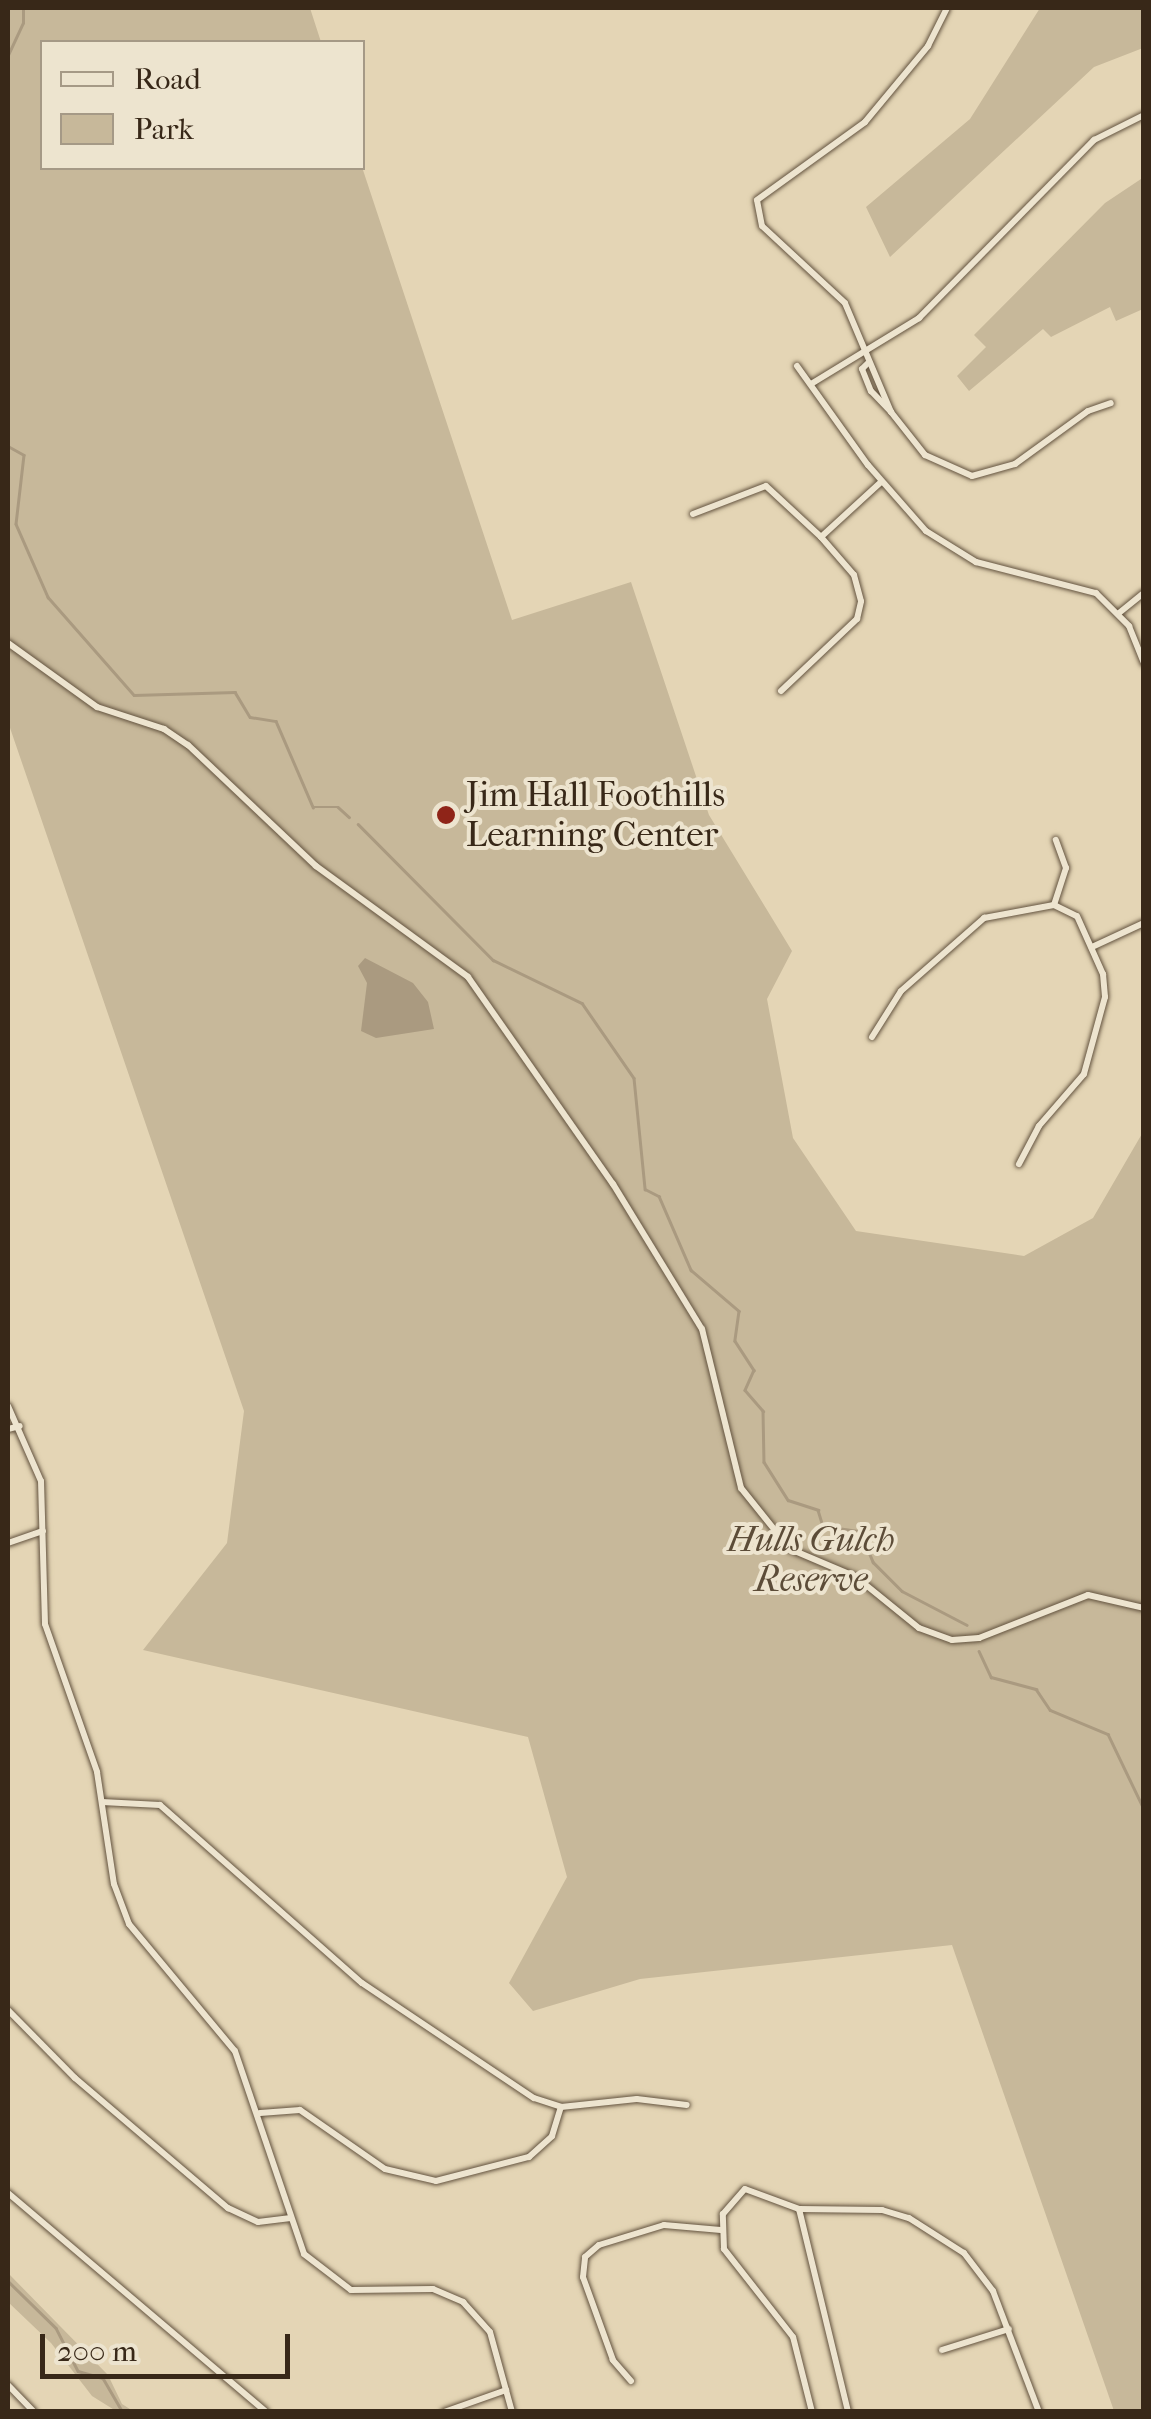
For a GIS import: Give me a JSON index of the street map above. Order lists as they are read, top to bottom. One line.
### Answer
{"parks":["Hulls Gulch Reserve"],"places":["Jim Hall Foothills Learning Center"],"legend":["Road","Park"],"scale_bar":"200 m"}
